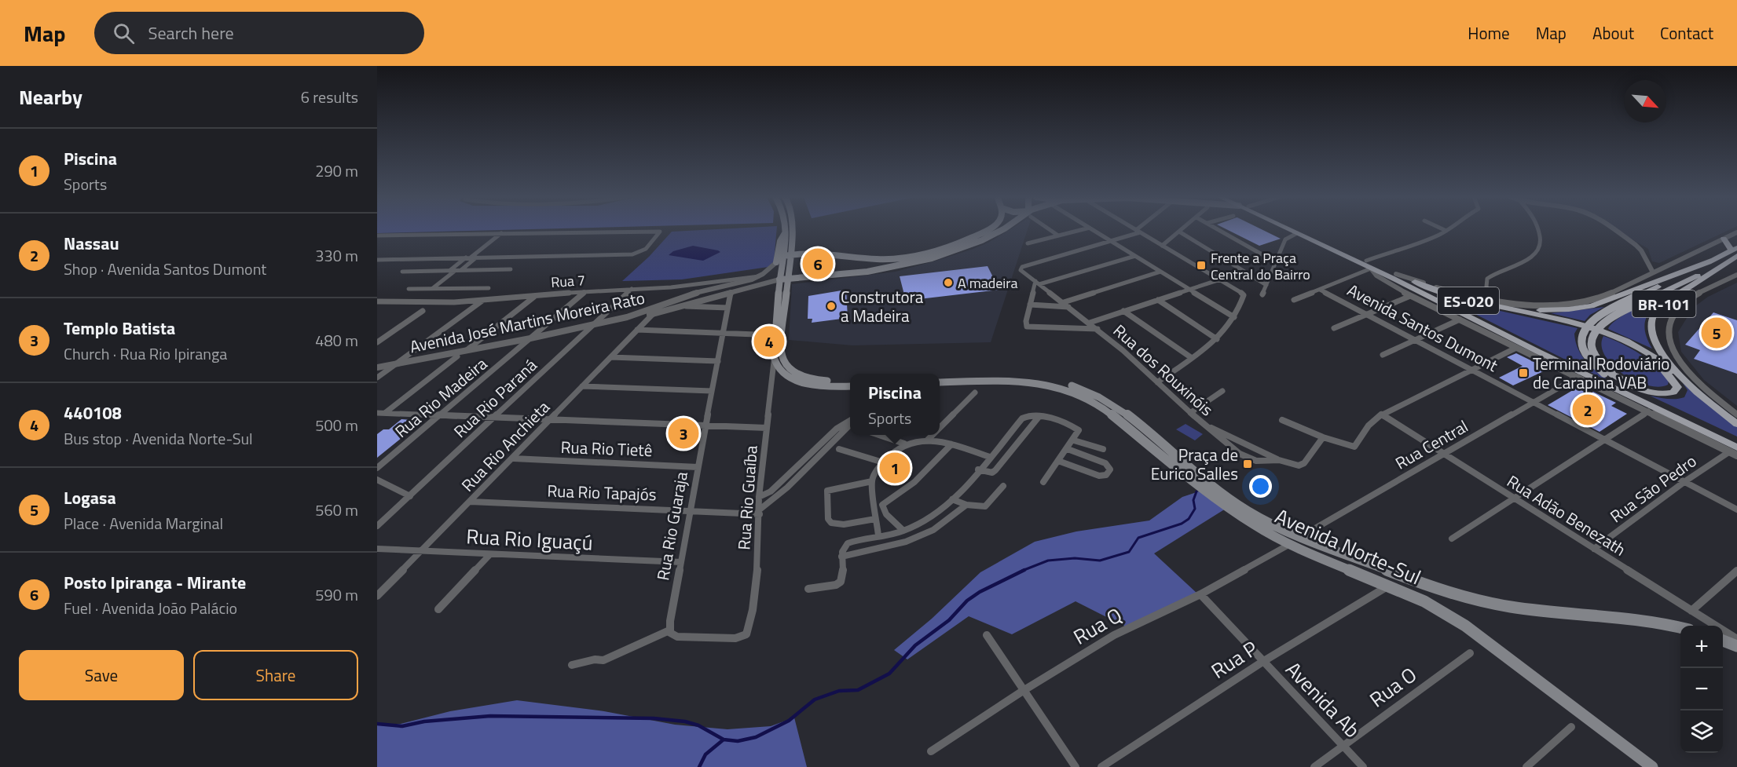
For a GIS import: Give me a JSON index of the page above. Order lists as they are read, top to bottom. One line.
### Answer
{"streets":{"main road":["ES-020","BR-101","Avenida Norte-Sul"],"street":["Rua 7","Avenida José Martins Moreira Rato","Avenida Santos Dumont","Rua dos Rouxinóis","Rua Rio Madeira","Rua Rio Paraná","Rua Central","Rua Rio Anchieta","Rua Rio Tietê","Rua São Pedro","Rua Rio Tapajós","Rua Rio Guaíba","Rua Adão Benezath","Rua Rio Guaraja","Rua Rio Iguaçú","Rua Q","Rua P","Rua O","Avenida Ab"]},"crossings":[["Rua 7","Avenida José Martins Moreira Rato"],["Rua 7","Rua Rio Madeira"],["Rua 7","Rua Rio Paraná"],["Avenida José Martins Moreira Rato","Rua Rio Madeira"],["Avenida José Martins Moreira Rato","Rua Rio Paraná"],["Avenida José Martins Moreira Rato","Rua Rio Anchieta"],["Avenida José Martins Moreira Rato","Rua Rio Guaraja"],["Avenida Santos Dumont","Rua Central"],["Avenida Santos Dumont","Rua São Pedro"],["Rua Central","Rua Adão Benezath"],["Rua Central","Avenida Norte-Sul"],["Rua Rio Anchieta","Rua Rio Tietê"],["Rua Rio Anchieta","Rua Rio Tapajós"],["Rua Rio Anchieta","Rua Rio Iguaçú"],["Rua Rio Tietê","Rua Rio Guaraja"],["Rua São Pedro","Rua Adão Benezath"],["Rua Rio Tapajós","Rua Rio Guaíba"],["Rua Rio Tapajós","Rua Rio Guaraja"],["Rua Rio Guaíba","Rua Rio Guaraja"],["Rua Rio Guaraja","Rua Rio Iguaçú"],["Avenida Norte-Sul","Rua Q"],["Avenida Norte-Sul","Rua P"],["Rua Q","Avenida Ab"],["Rua P","Avenida Ab"],["Rua O","Avenida Ab"]],"places":{"transit":["Frente a Praça Central do Bairro","Terminal Rodoviário de Carapina VAB","Praça de Eurico Salles"],"other":["A madeira","Construtora a Madeira"]},"north":"bottom right","page":{"header":"Map","search":"Search here","nav":["Home","Map","About","Contact"],"heading":["Nearby","6 results"],"list":[{"mark":"1","name":"Piscina","note":"Sports","value":"290 m"},{"mark":"2","name":"Nassau","note":"Shop · Avenida Santos Dumont","value":"330 m"},{"mark":"3","name":"Templo Batista","note":"Church · Rua Rio Ipiranga","value":"480 m"},{"mark":"4","name":"440108","note":"Bus stop · Avenida Norte-Sul","value":"500 m"},{"mark":"5","name":"Logasa","note":"Place · Avenida Marginal","value":"560 m"},{"mark":"6","name":"Posto Ipiranga - Mirante","note":"Fuel · Avenida João Palácio","value":"590 m"}],"pins":["6","5","4","2","3","1"],"popup":["Piscina","Sports"],"map_buttons":["+","−"],"buttons":["Save","Share"]}}
